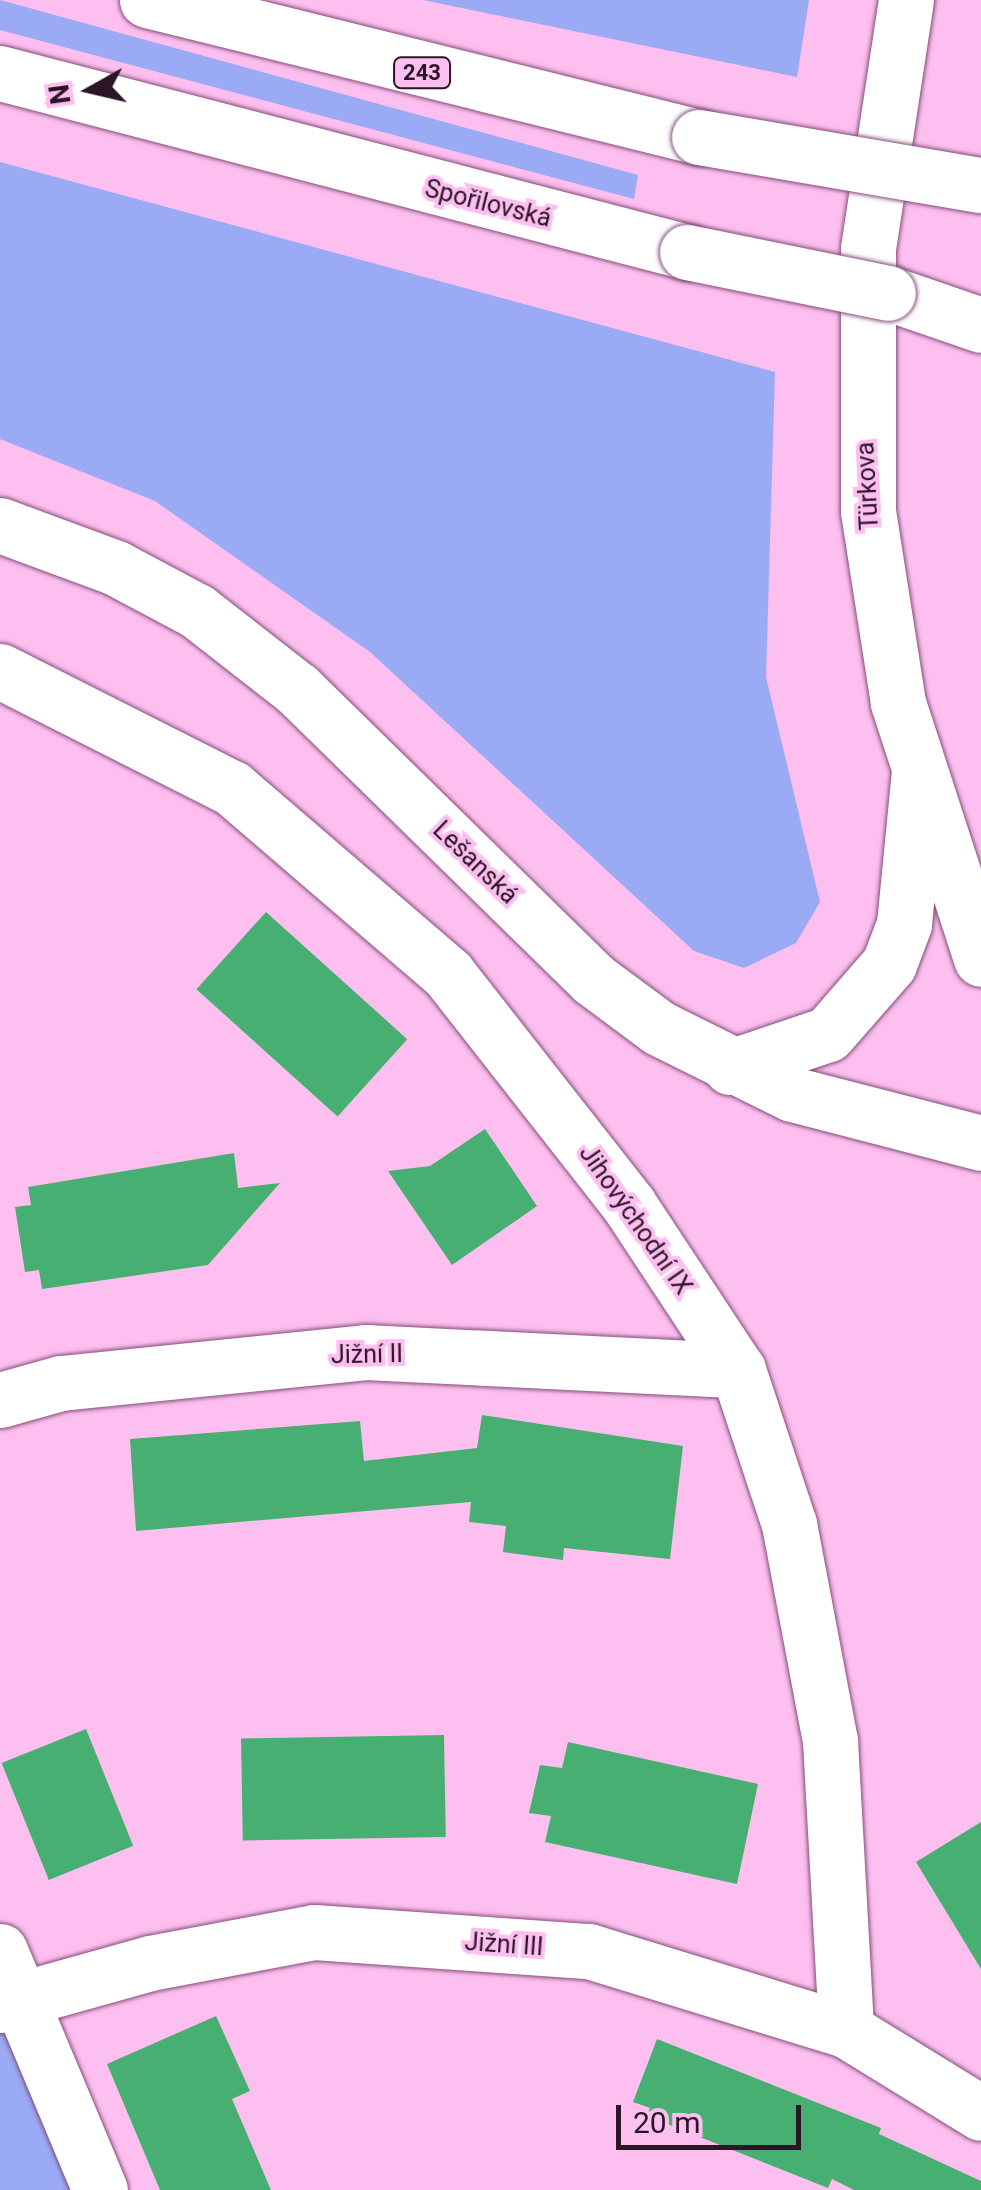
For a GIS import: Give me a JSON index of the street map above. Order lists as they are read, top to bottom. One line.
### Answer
{"streets":{"main road":["243","Spořilovská","Türkova","Lešanská","Jihovýchodní IX","Jižní II","Jižní III"]},"crossings":[["Jihovýchodní IX","Jižní II"],["Jihovýchodní IX","Jižní III"]],"scale_bar":"20 m","north":"left"}
